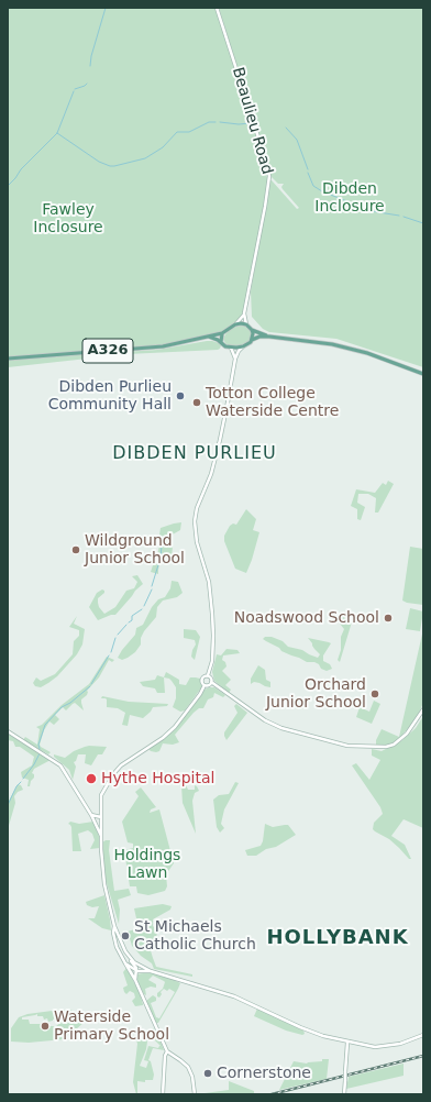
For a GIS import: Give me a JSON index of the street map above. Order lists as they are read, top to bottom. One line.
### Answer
{"streets":{"main road":["A326"],"street":["Beaulieu Road"]},"crossings":[["Beaulieu Road","A326"]],"districts":["DIBDEN PURLIEU","HOLLYBANK"],"parks":["Dibden Inclosure","Fawley Inclosure","Holdings Lawn"],"places":["Dibden Purlieu Community Hall","Totton College Waterside Centre","Wildground Junior School","Noadswood School","Orchard Junior School","Hythe Hospital","St Michaels Catholic Church","Waterside Primary School","Cornerstone"]}
